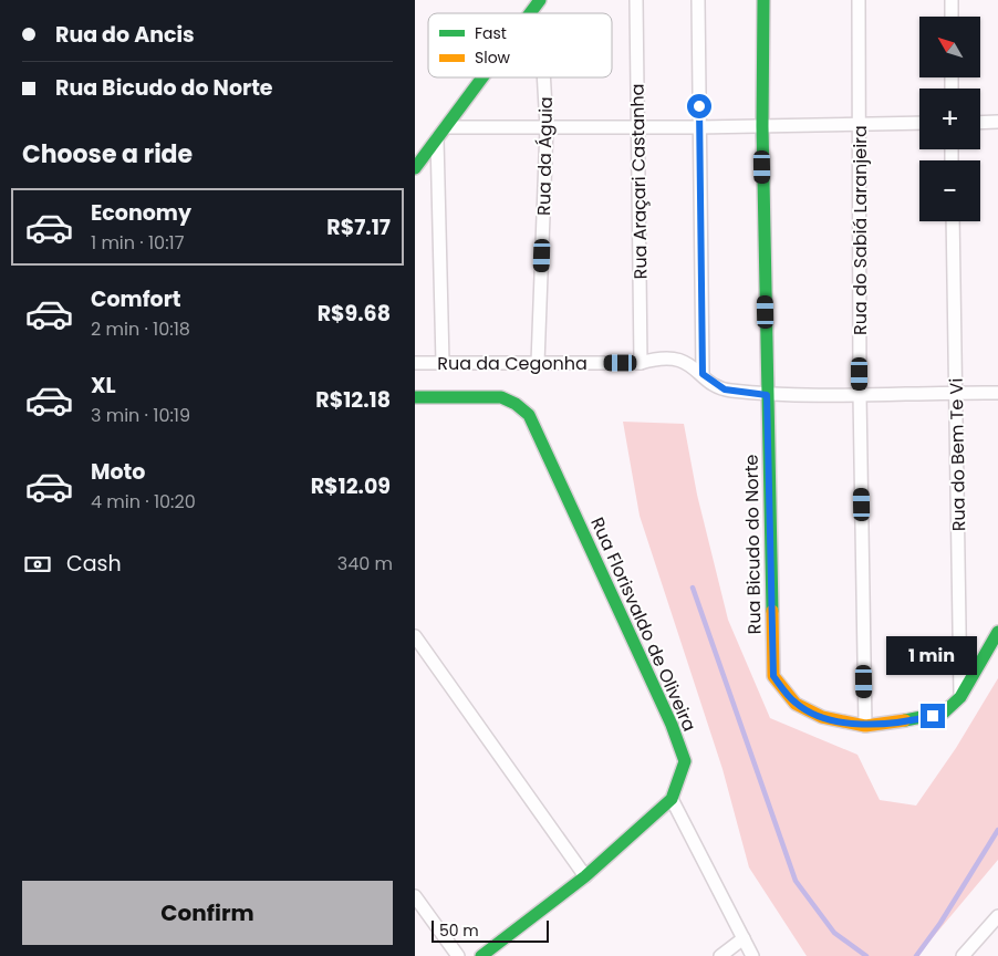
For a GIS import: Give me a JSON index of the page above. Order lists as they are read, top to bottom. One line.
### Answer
{"streets":{"street":["Rua da Águia","Rua Araçari Castanha","Rua do Sabiá Laranjeira","Rua da Cegonha","Rua do Bem Te Vi","Rua Bicudo do Norte","Rua Florisvaldo de Oliveira"]},"crossings":[["Rua da Águia","Rua da Cegonha"],["Rua Araçari Castanha","Rua da Cegonha"],["Rua do Sabiá Laranjeira","Rua da Cegonha"],["Rua do Sabiá Laranjeira","Rua Bicudo do Norte"],["Rua da Cegonha","Rua do Bem Te Vi"],["Rua da Cegonha","Rua Bicudo do Norte"],["Rua do Bem Te Vi","Rua Bicudo do Norte"]],"legend":["Fast","Slow"],"scale_bar":"50 m","north":"top left","page":{"banner":["Rua do Ancis","Rua Bicudo do Norte"],"map_buttons":["+","−"],"heading":"Choose a ride","list":[{"name":"Economy","note":"1 min · 10:17","value":"R$7.17"},{"name":"Comfort","note":"2 min · 10:18","value":"R$9.68"},{"name":"XL","note":"3 min · 10:19","value":"R$12.18"},{"name":"Moto","note":"4 min · 10:20","value":"R$12.09"}],"pay":["Cash","340 m"],"bubble":"1 min","buttons":"Confirm","scale":"50 m"}}
